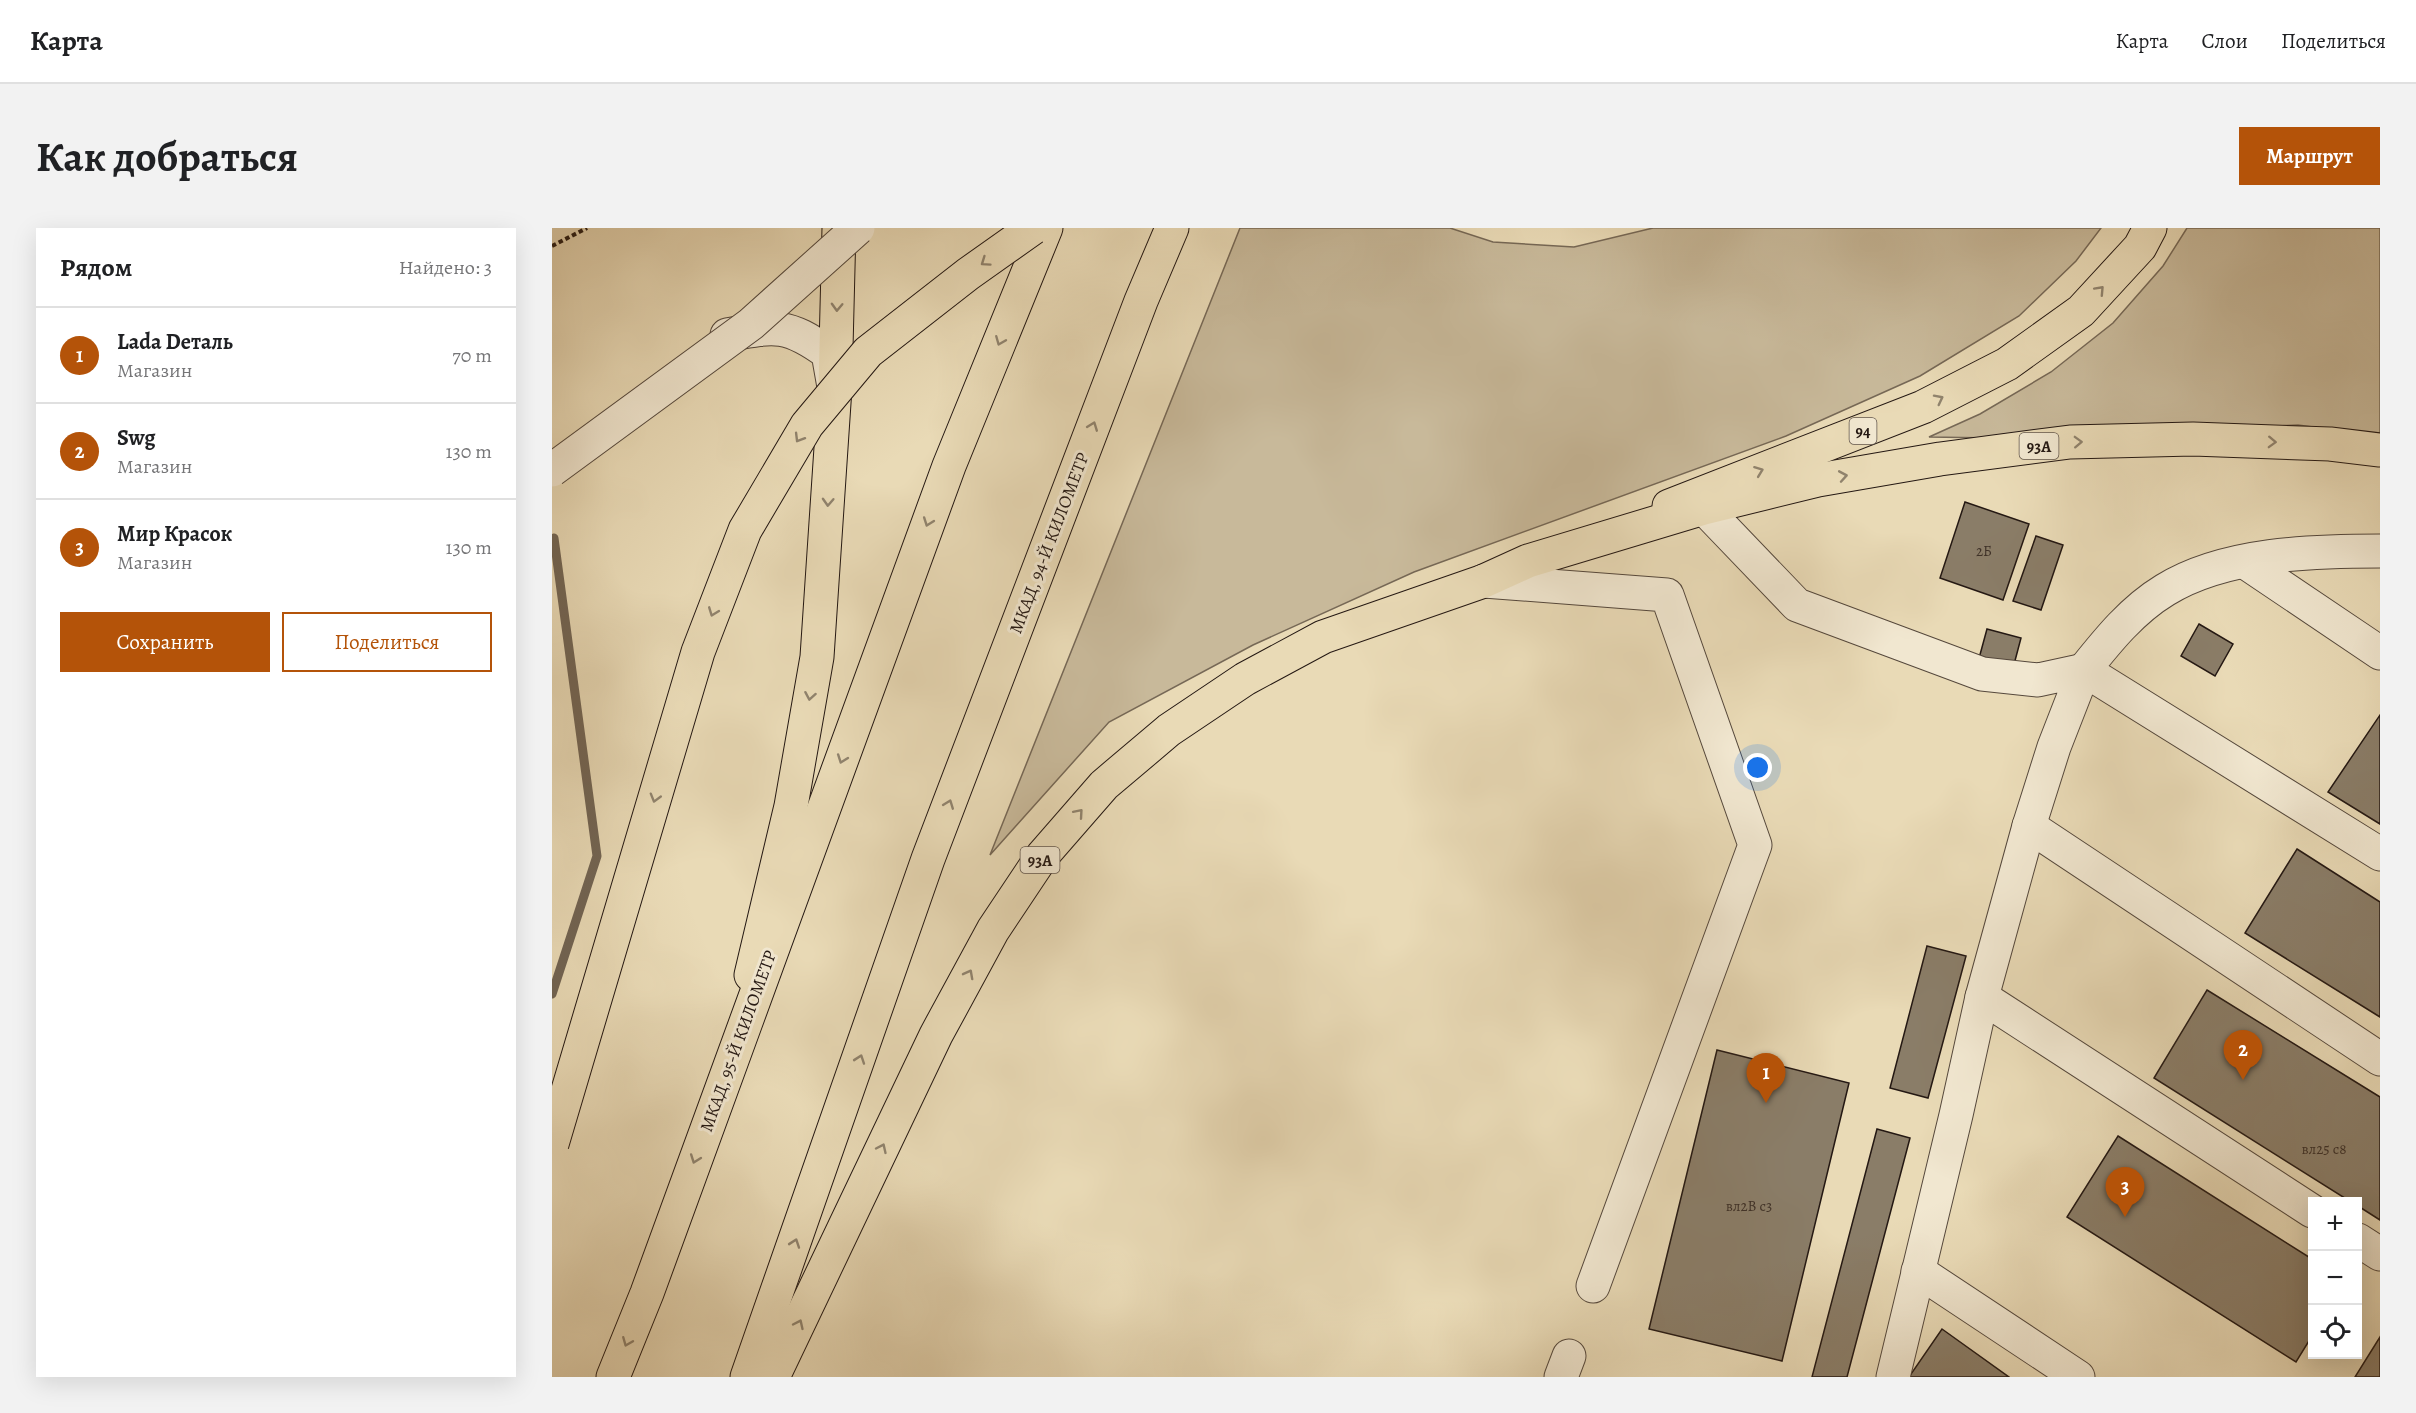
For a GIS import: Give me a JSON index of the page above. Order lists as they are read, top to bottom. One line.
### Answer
{"streets":{"main road":["94","93A","МКАД, 94-Й КИЛОМЕТР","МКАД, 95-Й КИЛОМЕТР"]},"crossings":[["94","93A"]],"house_numbers":["2Б","вл25 с8","вл2В с3"],"page":{"header":"Карта","nav":["Карта","Слои","Поделиться"],"buttons":["Маршрут",["Сохранить","Поделиться"]],"title":"Как добраться","heading":["Рядом","Найдено: 3"],"list":[{"mark":"1","name":"Lada Dеталь","note":"Магазин","value":"70 m"},{"mark":"2","name":"Swg","note":"Магазин","value":"130 m"},{"mark":"3","name":"Мир Красок","note":"Магазин","value":"130 m"}],"pins":["2","1","3"],"map_buttons":["+","−"]}}
